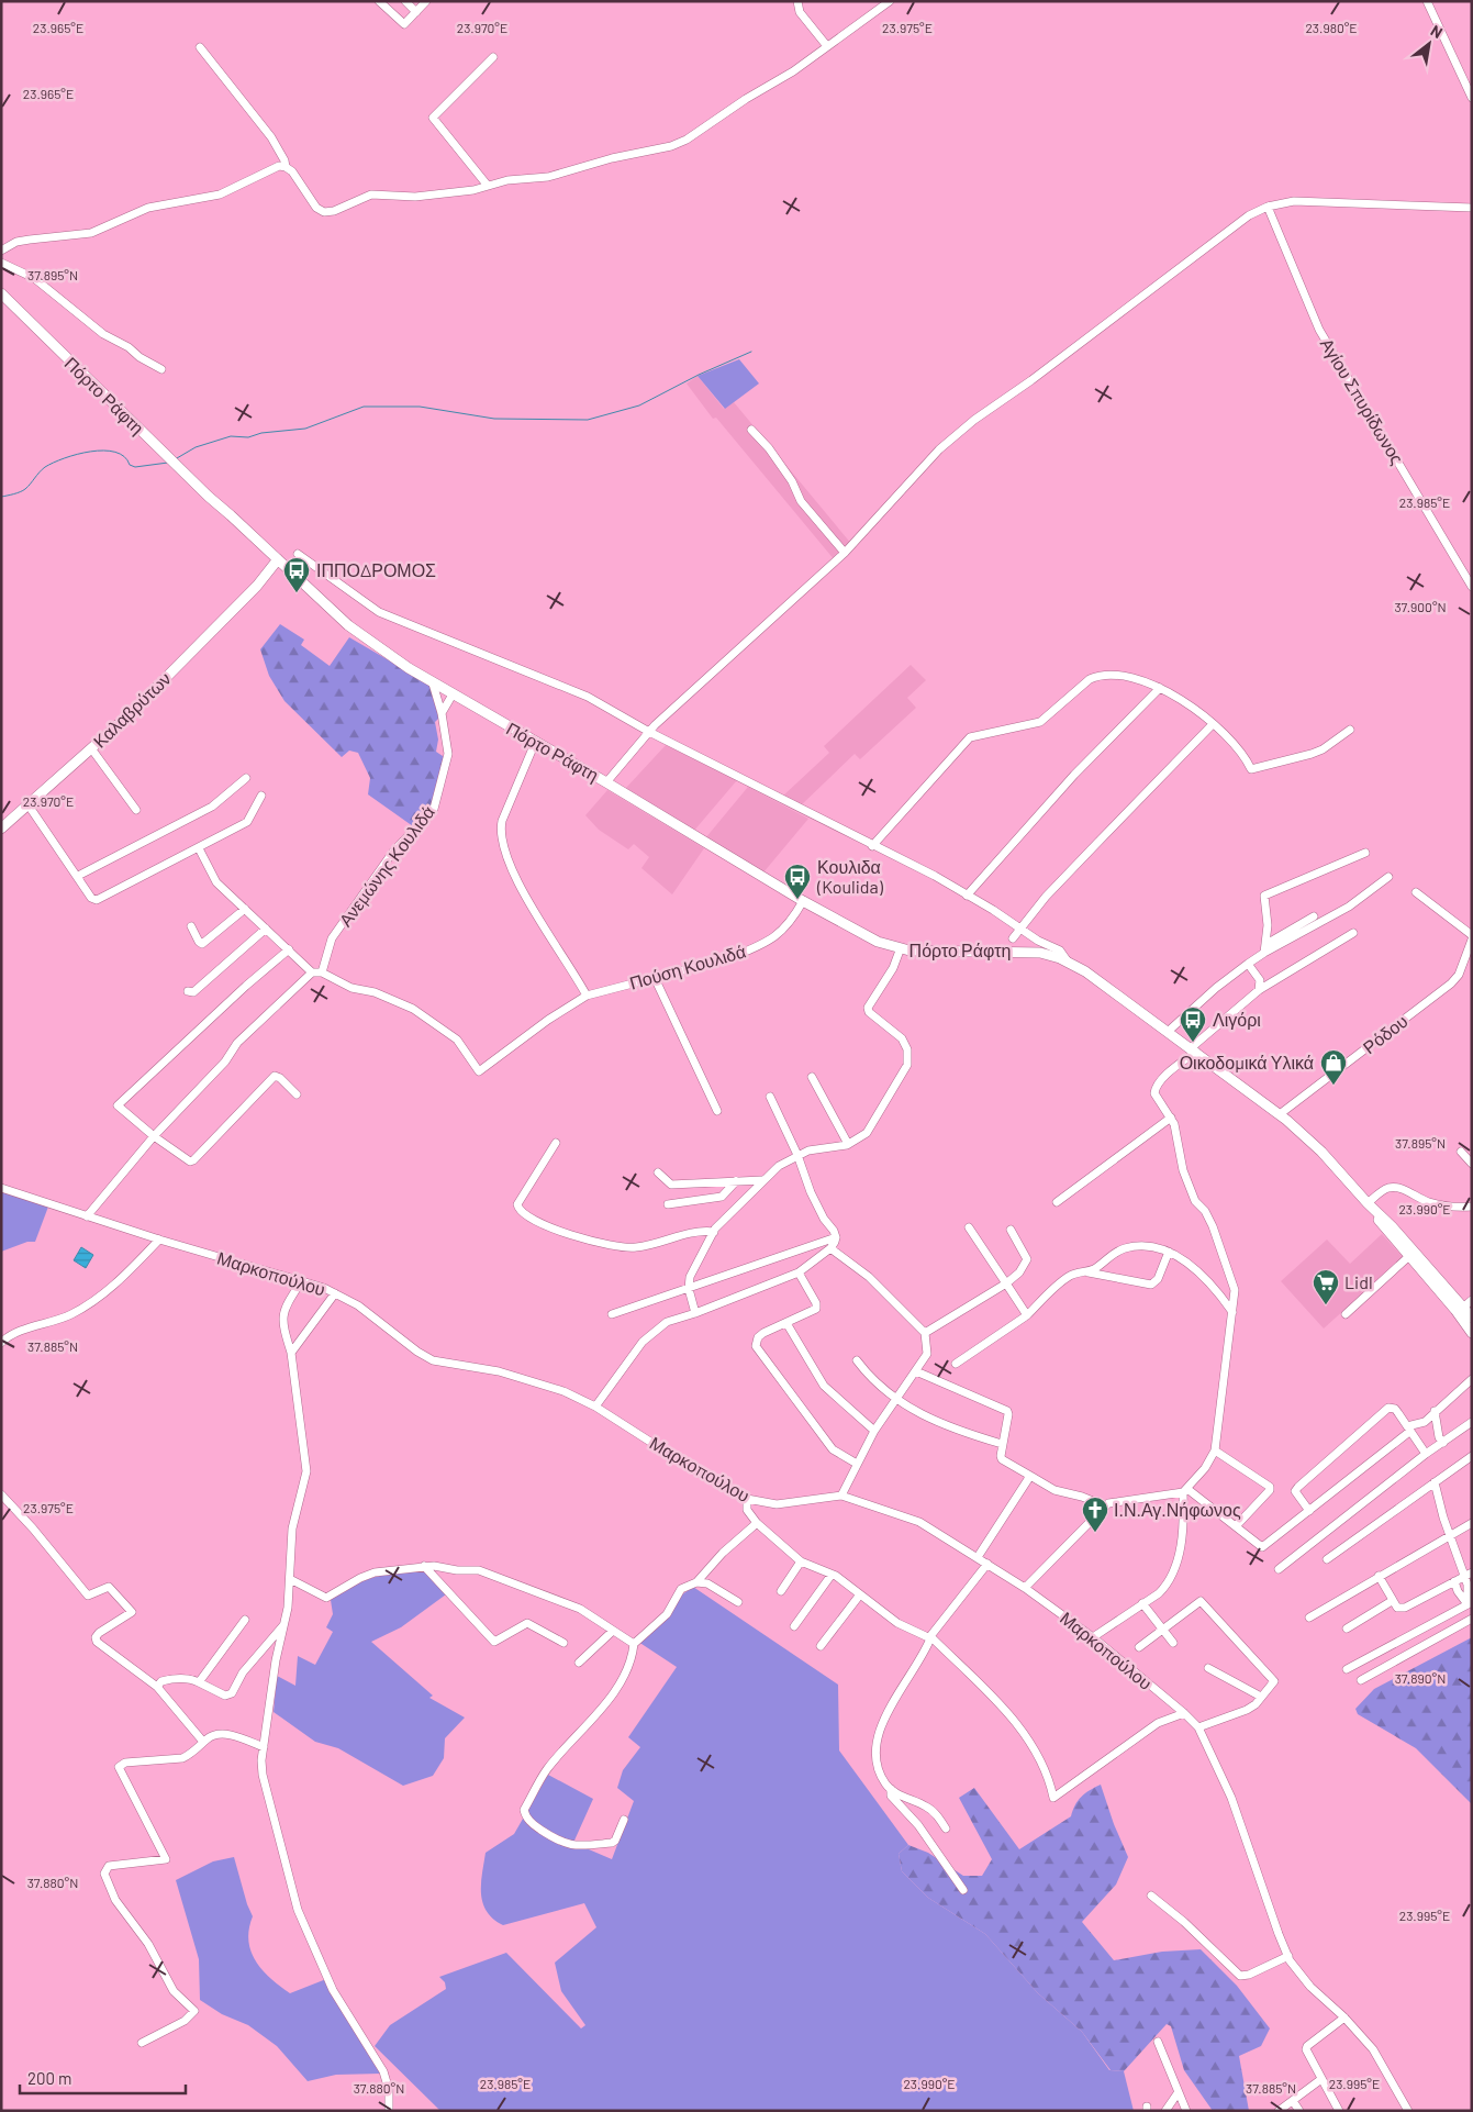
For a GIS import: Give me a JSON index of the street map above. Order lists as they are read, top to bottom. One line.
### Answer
{"streets":{"main road":["Πόρτο Ράφτη","Καλαβρύτων"],"street":["Αγίου Σπυρίδωνος","Ανεμώνης Κουλιδά","Πούση Κουλιδά","Ρόδου","Μαρκοπούλου"]},"crossings":[["Πόρτο Ράφτη","Καλαβρύτων"],["Πόρτο Ράφτη","Ανεμώνης Κουλιδά"],["Πόρτο Ράφτη","Πούση Κουλιδά"],["Πόρτο Ράφτη","Ρόδου"]],"places":{"bus stop":["ΙΠΠΟΔΡΟΜΟΣ","Κουλιδα (Koulida)","Λιγόρι"],"shop":["Οικοδομικά Υλικά"],"supermarket":["Lidl"],"church":["Ι.Ν.Αγ.Νήφωνος"]},"scale_bar":"200 m","north":"top right","coordinates":["23.965°E","23.970°E","23.975°E","23.980°E","37.895°N","23.985°E","37.900°N","23.990°E","37.885°N","37.890°N","37.880°N","23.995°E"]}
